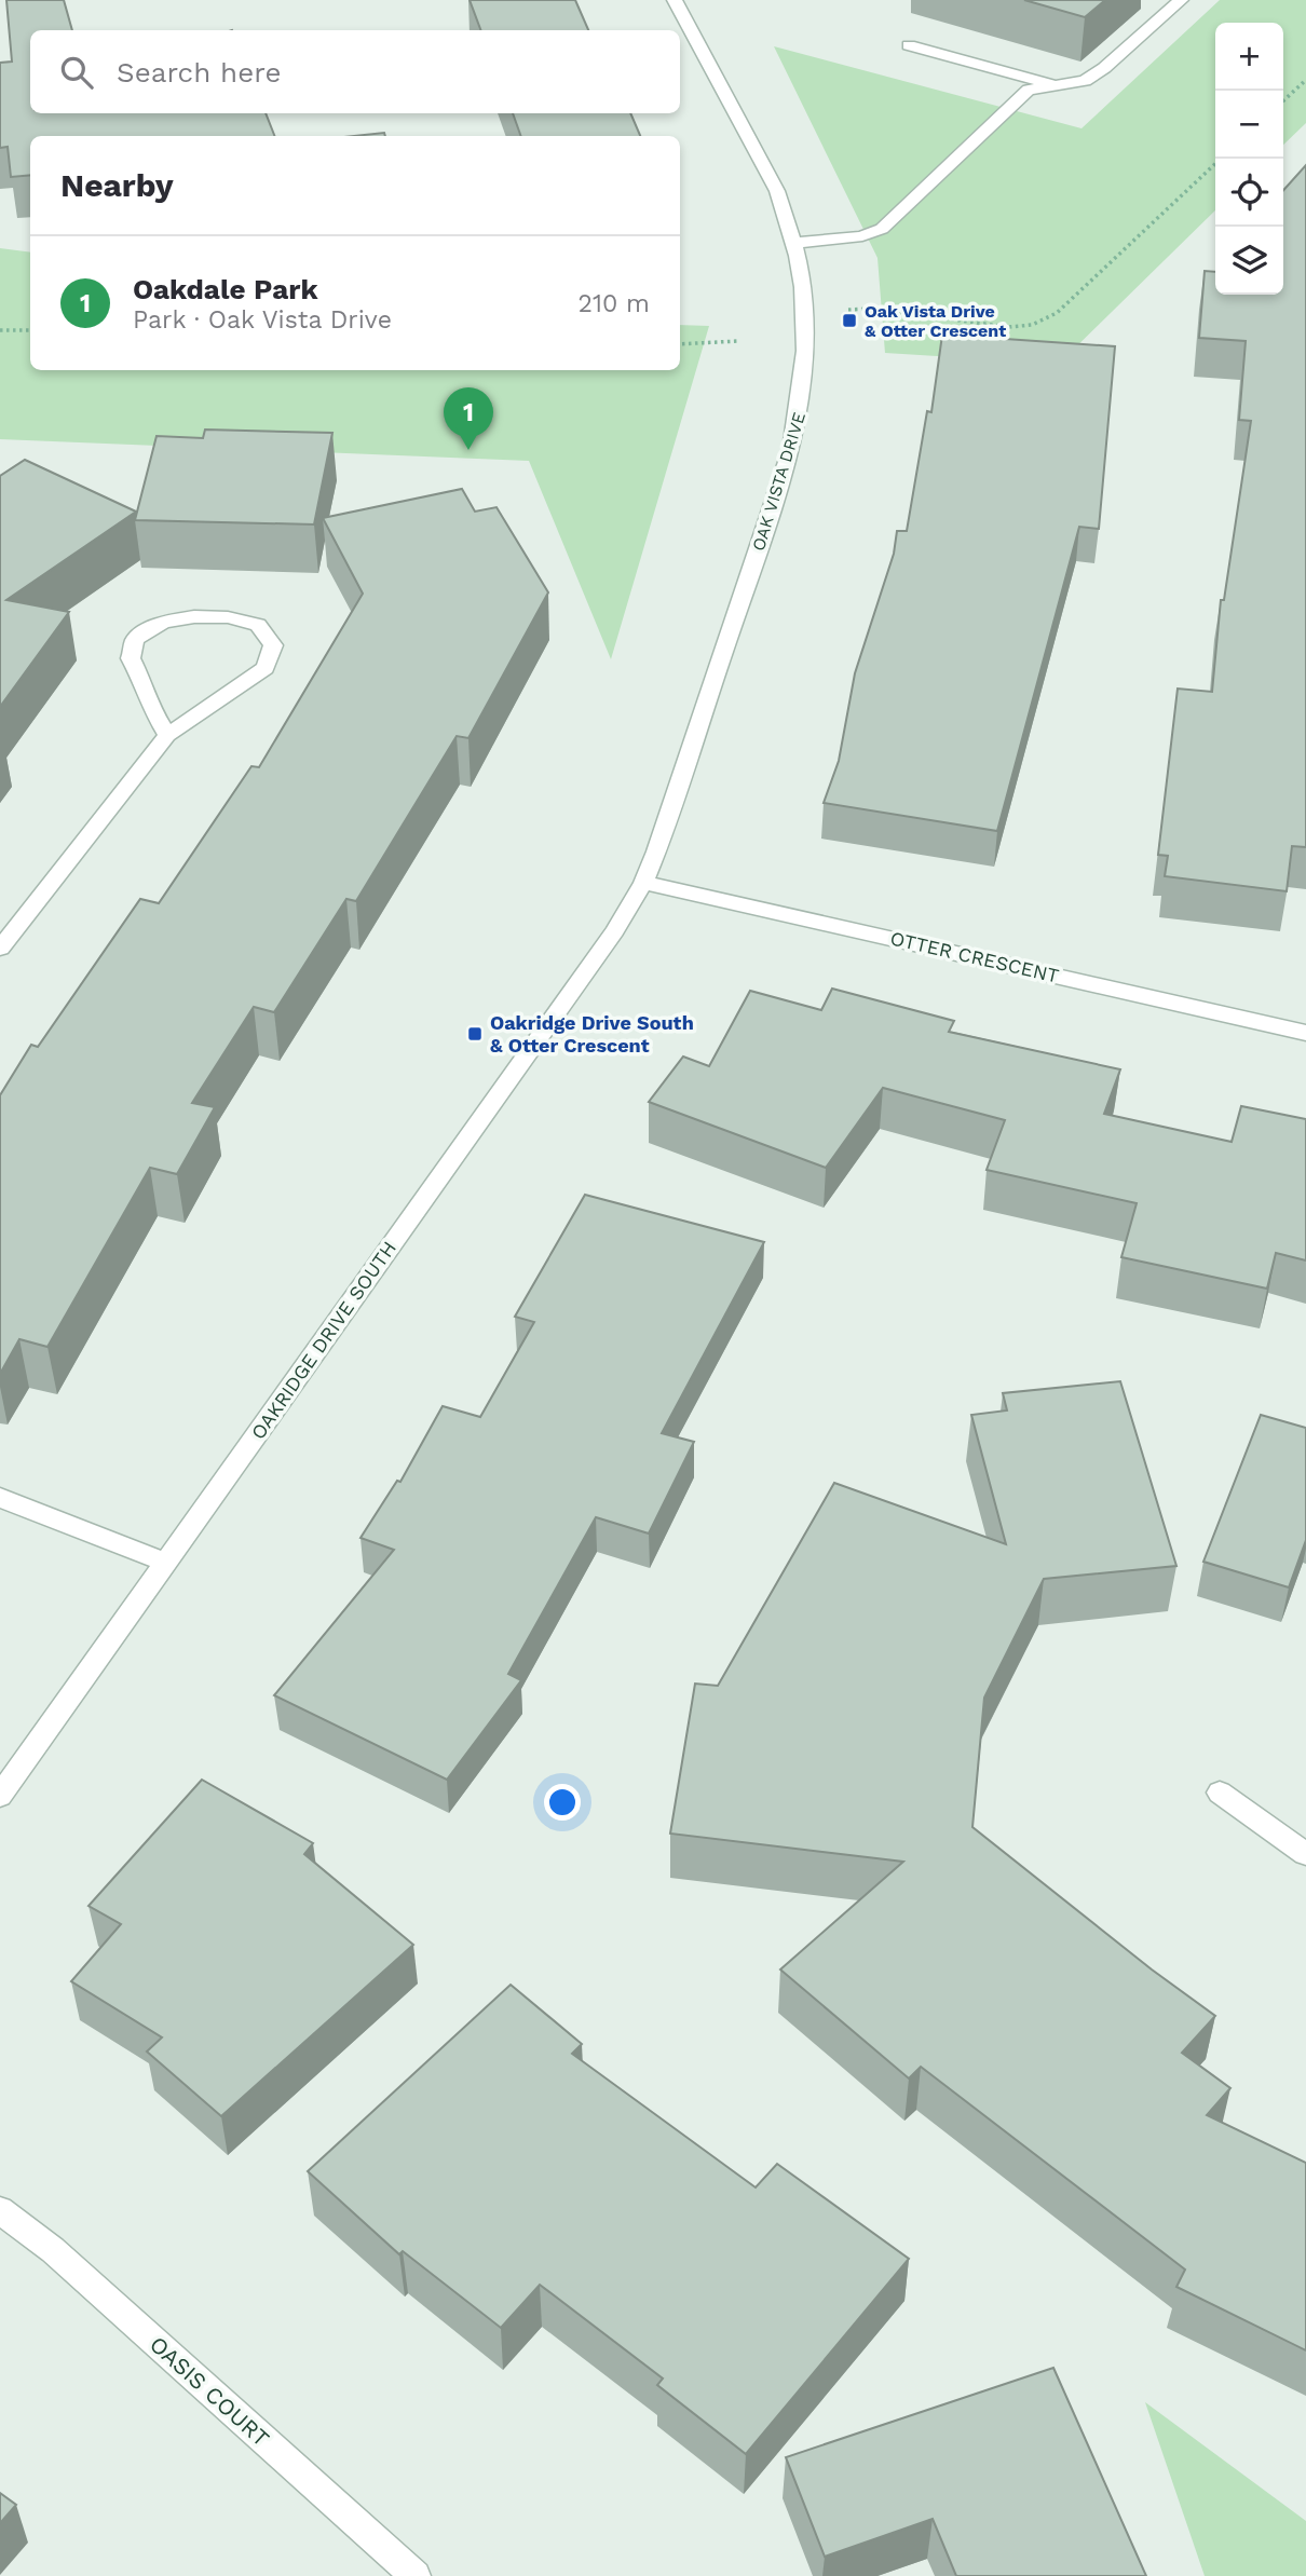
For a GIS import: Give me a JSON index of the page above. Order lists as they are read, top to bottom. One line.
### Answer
{"streets":{"street":["OAK VISTA DRIVE","OTTER CRESCENT","OAKRIDGE DRIVE SOUTH","OASIS COURT"]},"crossings":[["OAK VISTA DRIVE","OTTER CRESCENT"],["OAK VISTA DRIVE","OAKRIDGE DRIVE SOUTH"],["OTTER CRESCENT","OAKRIDGE DRIVE SOUTH"]],"places":{"transit":["Oak Vista Drive & Otter Crescent","Oakridge Drive South & Otter Crescent"]},"page":{"map_buttons":["+","−"],"search":"Search here","heading":"Nearby","list":[{"mark":"1","name":"Oakdale Park","note":"Park · Oak Vista Drive","value":"210 m"}],"pins":"1"}}
